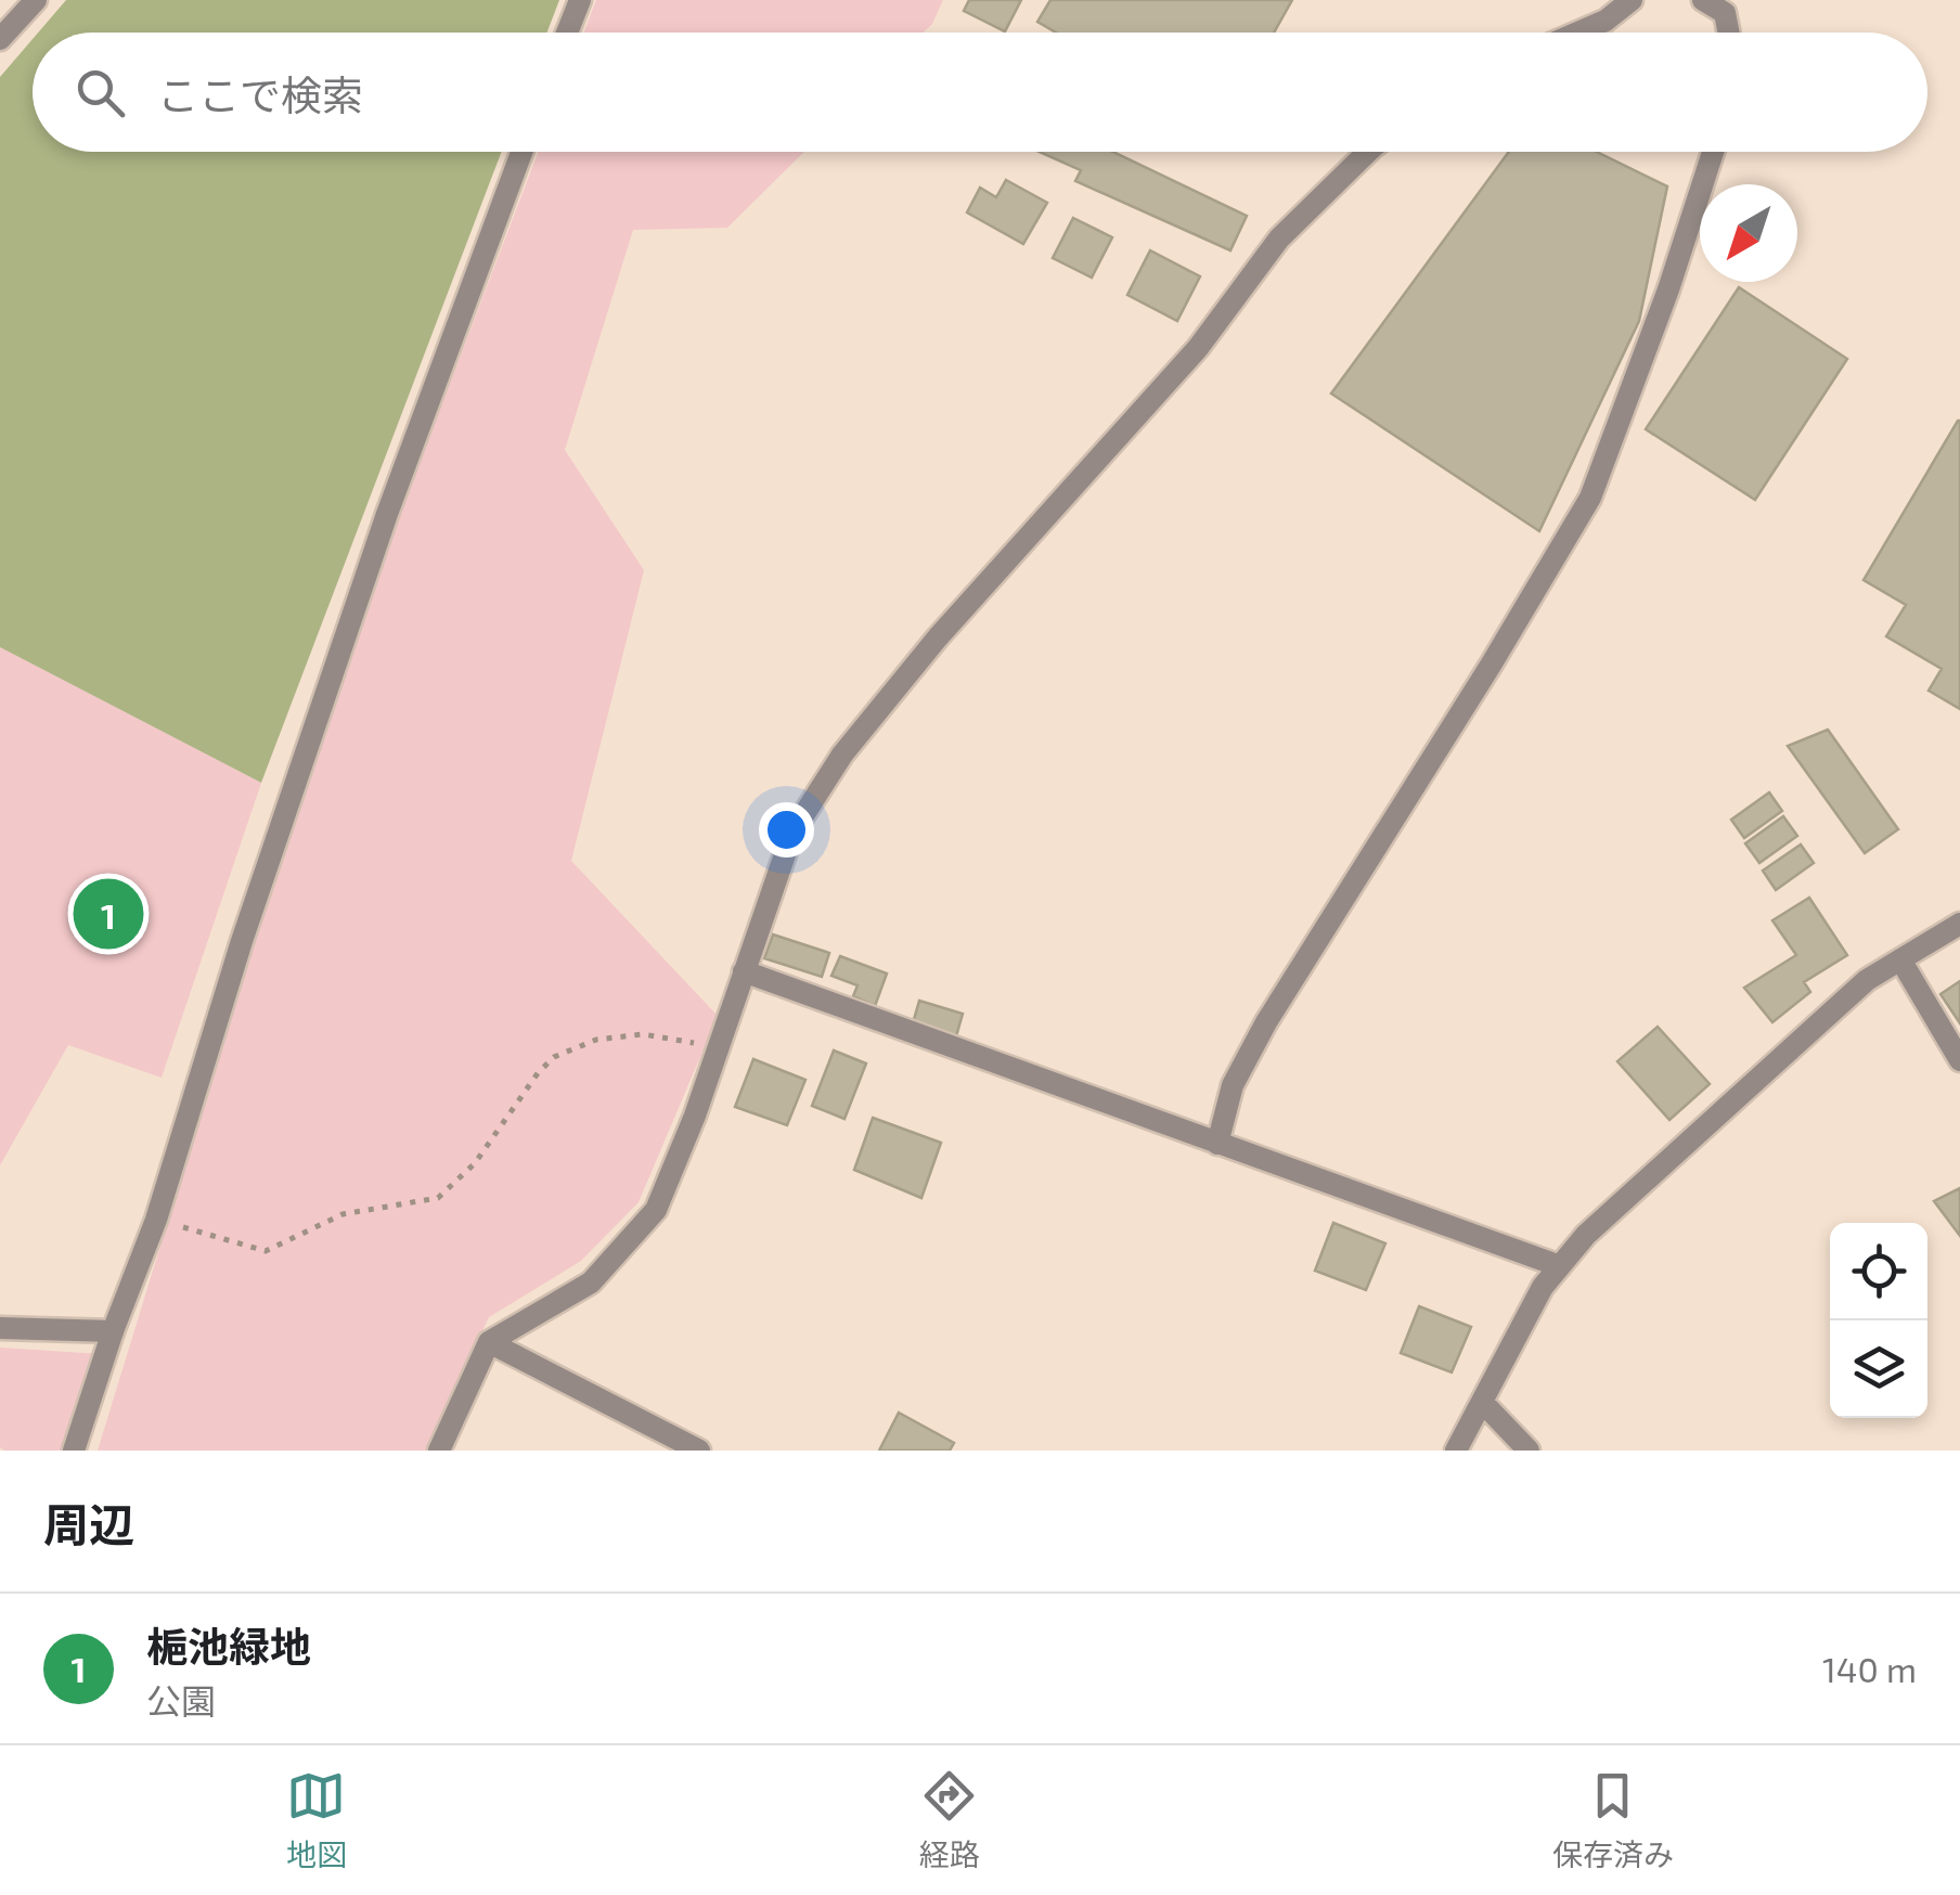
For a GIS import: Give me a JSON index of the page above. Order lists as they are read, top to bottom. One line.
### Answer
{"north":"bottom left","page":{"search":"ここで検索","pins":"1","heading":"周辺","list":[{"mark":"1","name":"梔池緑地","note":"公園","value":"140 m"}],"nav":["地図","経路","保存済み"]}}
